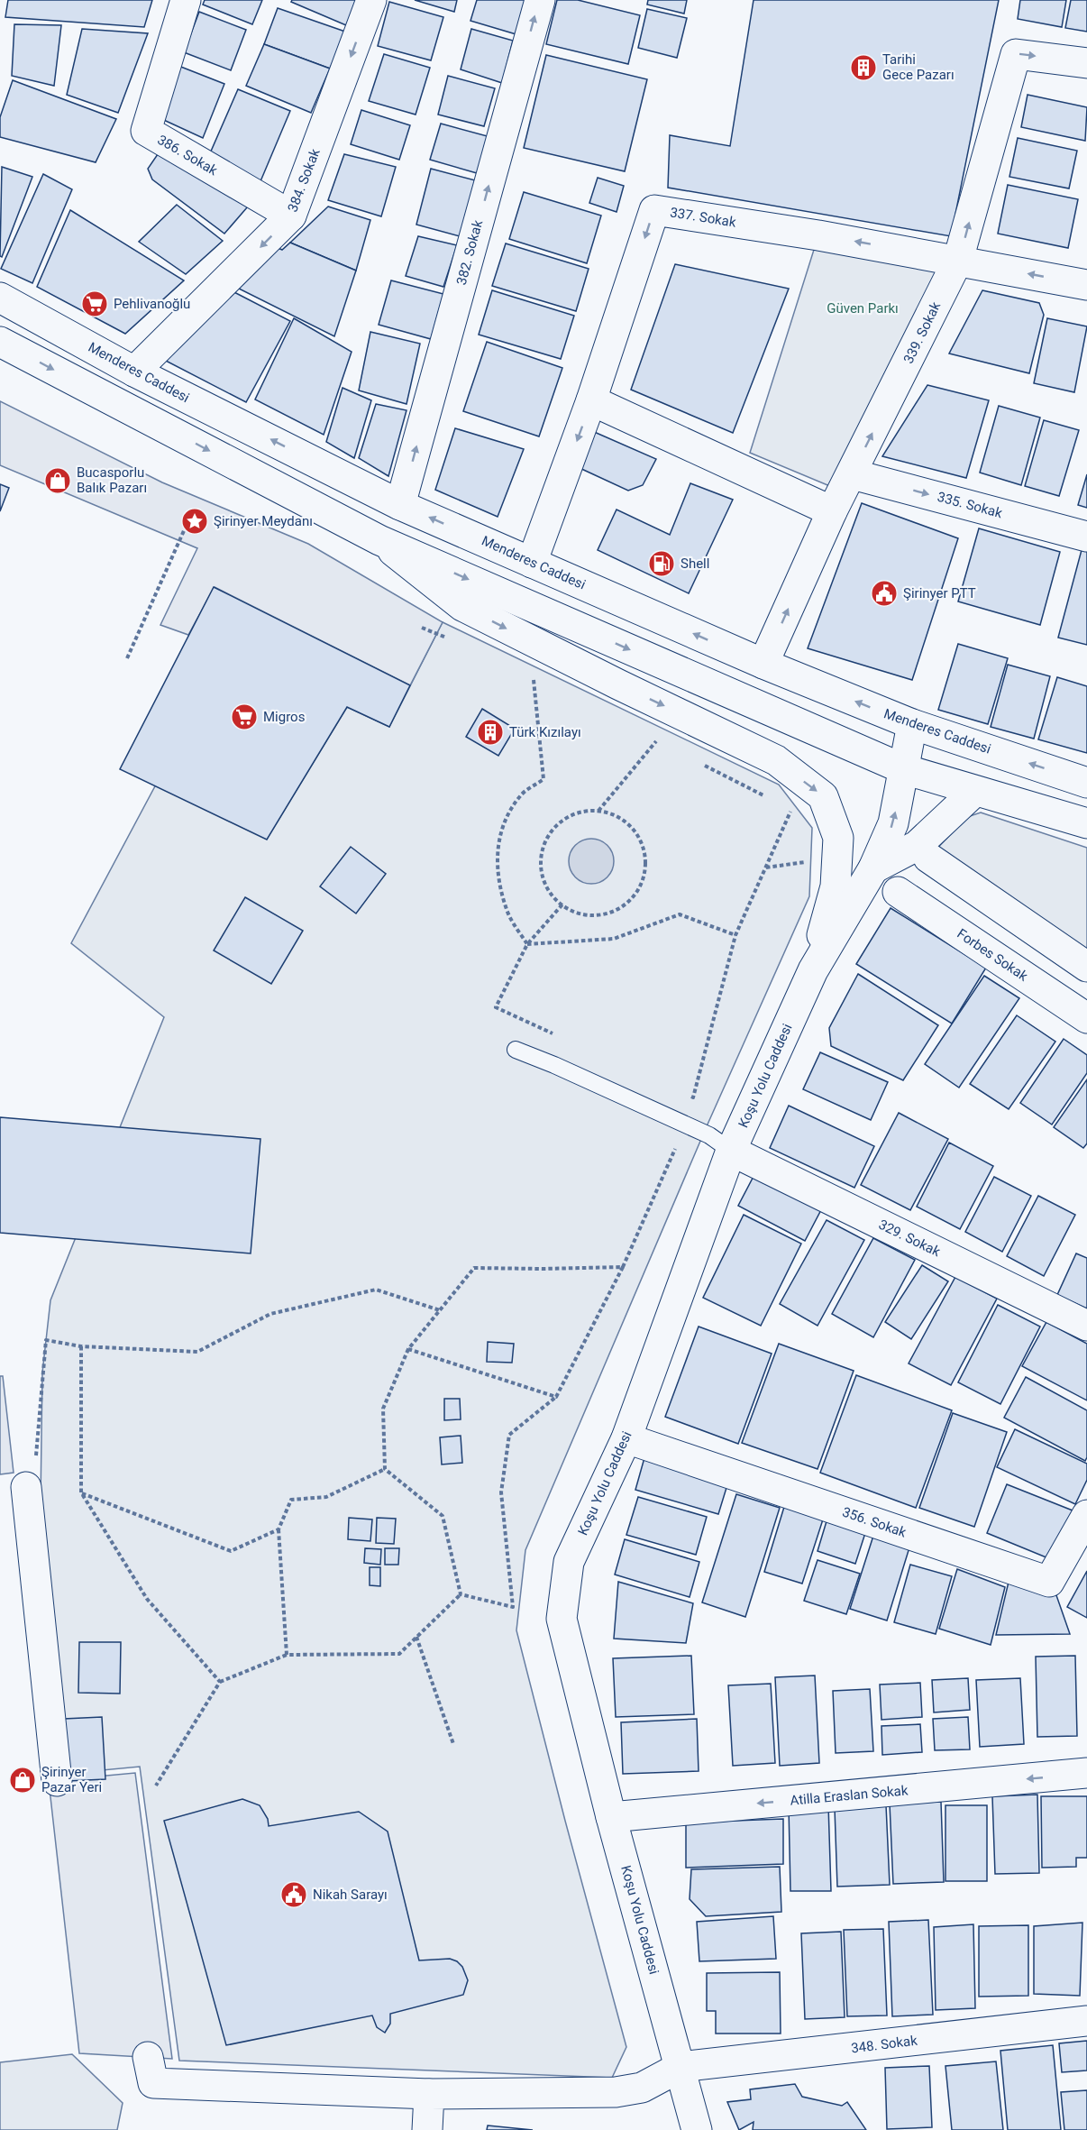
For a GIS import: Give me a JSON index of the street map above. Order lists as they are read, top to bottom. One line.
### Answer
{"streets":{"street":["386. Sokak","384. Sokak","337. Sokak","382. Sokak","339. Sokak","Menderes Caddesi","335. Sokak","Forbes Sokak","Koşu Yolu Caddesi","329. Sokak","356. Sokak","Atilla Eraslan Sokak","348. Sokak"]},"crossings":[["386. Sokak","384. Sokak"],["384. Sokak","Menderes Caddesi"],["337. Sokak","339. Sokak"],["337. Sokak","Menderes Caddesi"],["382. Sokak","Menderes Caddesi"],["339. Sokak","Menderes Caddesi"],["339. Sokak","335. Sokak"],["Menderes Caddesi","Koşu Yolu Caddesi"],["Koşu Yolu Caddesi","329. Sokak"],["Koşu Yolu Caddesi","356. Sokak"],["Koşu Yolu Caddesi","Atilla Eraslan Sokak"],["Koşu Yolu Caddesi","348. Sokak"]],"one_way":["384. Sokak","382. Sokak","339. Sokak","Atilla Eraslan Sokak"],"parks":["Güven Parkı"],"places":{"building":["Tarihi Gece Pazarı","Türk Kızılayı"],"supermarket":["Pehlivanoğlu","Migros"],"shop":["Bucasporlu Balık Pazarı","Şirinyer Pazar Yeri"],"place":["Şirinyer Meydanı"],"fuel station":["Shell"],"public building":["Şirinyer PTT","Nikah Sarayı"]}}
